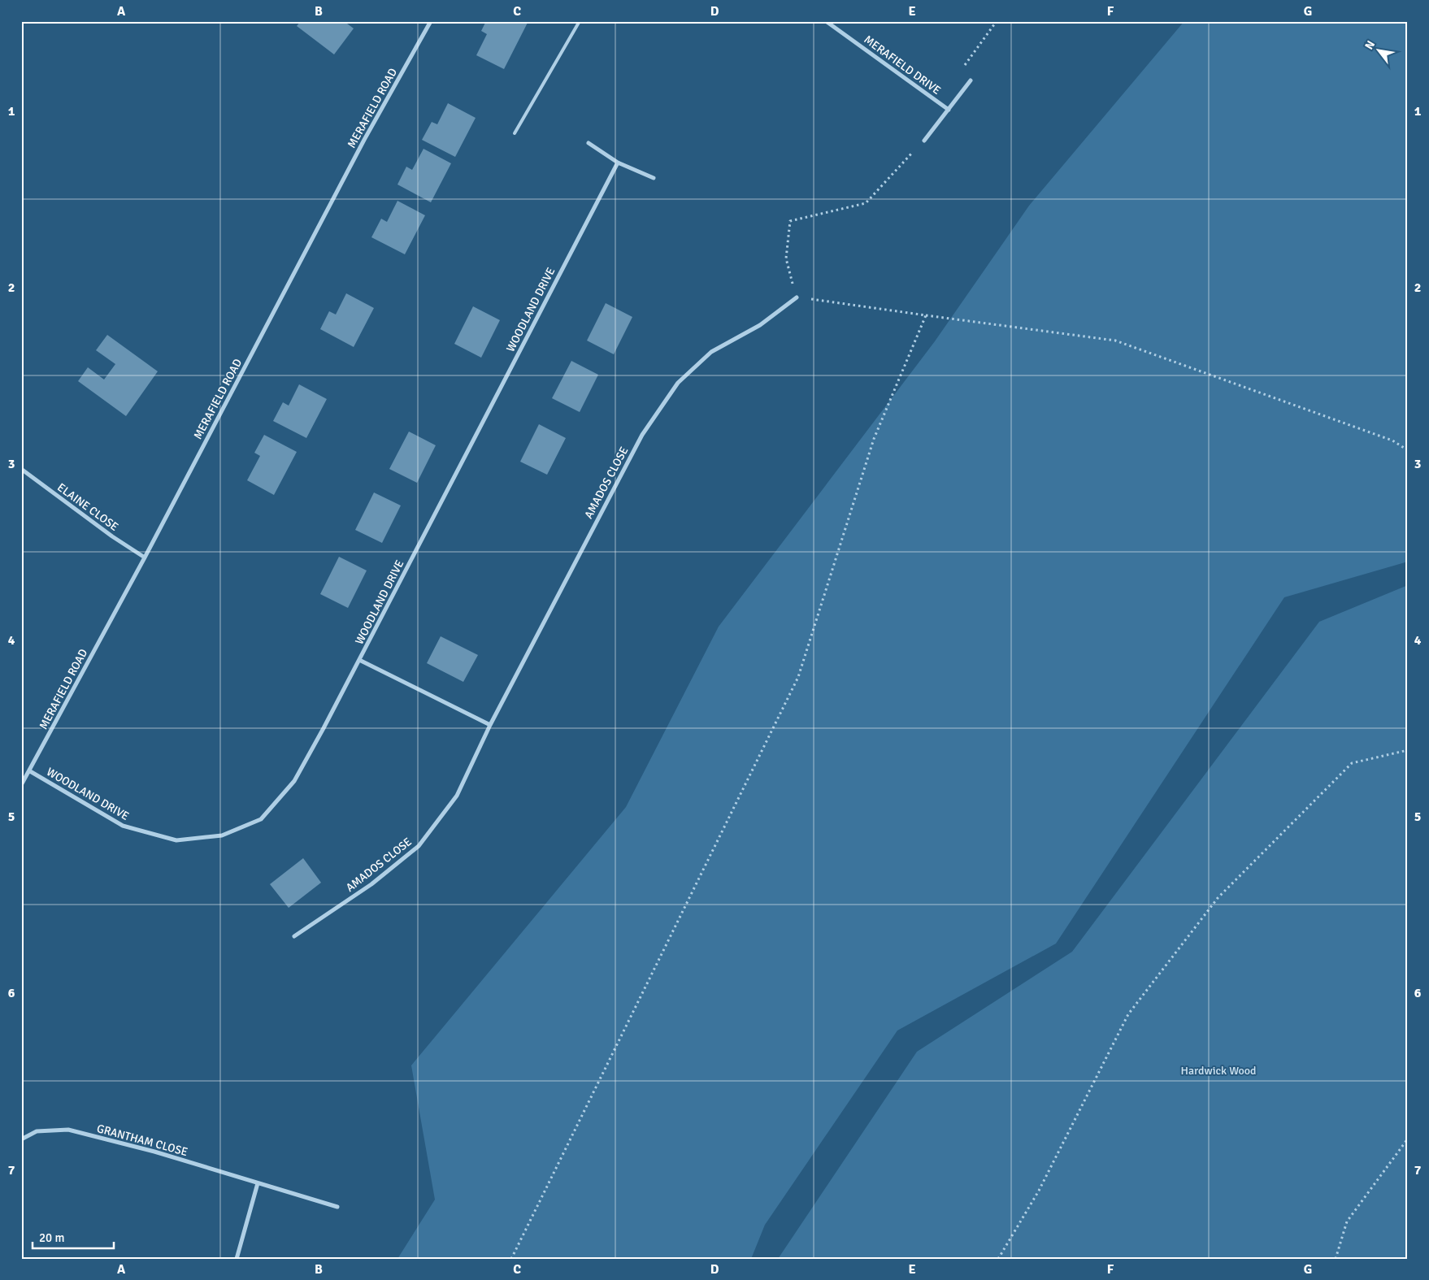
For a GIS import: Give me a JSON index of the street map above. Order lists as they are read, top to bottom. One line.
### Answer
{"streets":{"street":["MERAFIELD DRIVE","MERAFIELD ROAD","WOODLAND DRIVE","AMADOS CLOSE","ELAINE CLOSE","GRANTHAM CLOSE"]},"crossings":[["MERAFIELD ROAD","WOODLAND DRIVE"],["MERAFIELD ROAD","ELAINE CLOSE"]],"parks":["Hardwick Wood"],"scale_bar":"20 m","north":"top left","grid":{"columns":["A","B","C","D","E","F","G"],"rows":["1","2","3","4","5","6","7"]}}
